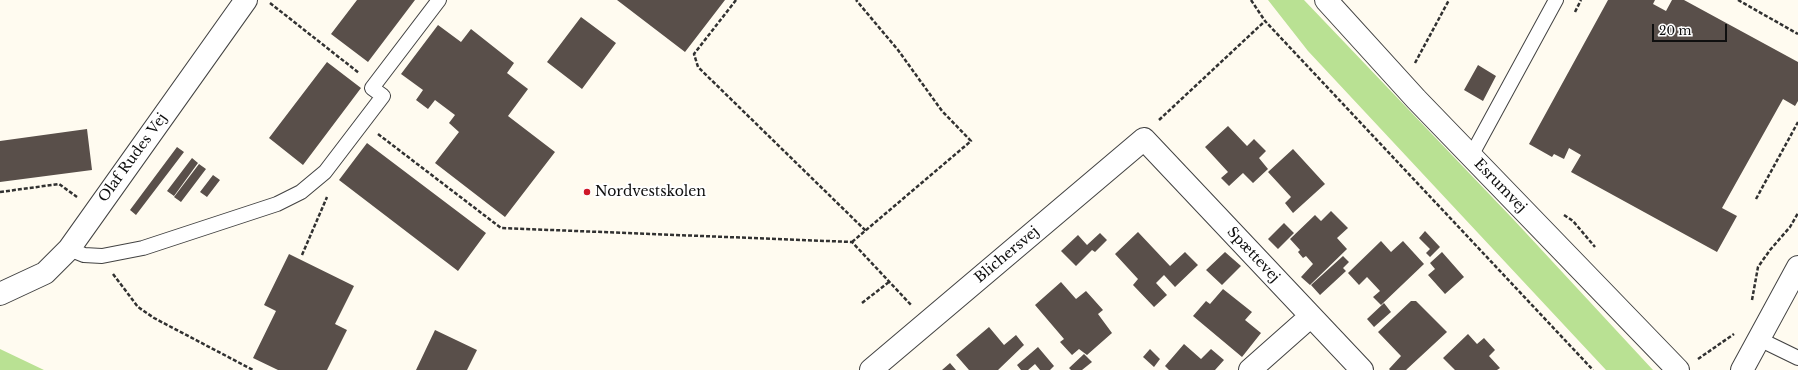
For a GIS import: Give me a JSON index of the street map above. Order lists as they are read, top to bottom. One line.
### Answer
{"streets":{"street":["Olaf Rudes Vej","Esrumvej","Blichersvej","Spættevej"]},"crossings":[["Blichersvej","Spættevej"]],"places":["Nordvestskolen"],"scale_bar":"20 m"}
